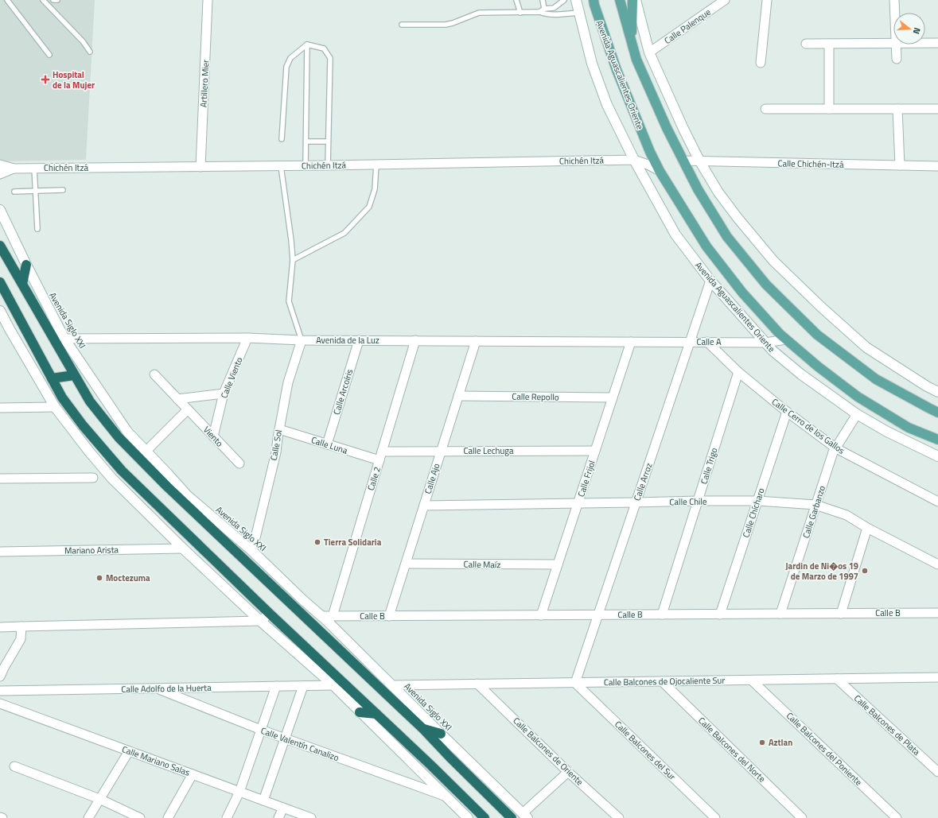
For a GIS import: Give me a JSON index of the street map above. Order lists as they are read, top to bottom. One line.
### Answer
{"streets":{"main road":["Avenida Aguascalientes Oriente"],"street":["Calle Palenque","Artillero Mier","Chichén Itzá","Calle Chichén-Itzá","Avenida Siglo XXI","Avenida de la Luz","Calle A","Calle Viento","Calle Arcoíris","Calle Repollo","Calle Cerro de los Gallos","Viento","Calle Sol","Calle Luna","Calle Lechuga","Calle Trigo","Calle 2","Calle Ajo","Calle Frijol","Calle Arroz","Calle Chile","Calle Garbanzo","Calle Chícharo","Mariano Arista","Calle Maíz","Calle B","Calle Balcones de Ojocaliente Sur","Calle Adolfo de la Huerta","Calle Balcones de Plata","Calle Valentín Canalizo","Calle Balcones del Poniente","Calle Balcones del Norte","Calle Balcones del Sur","Calle Balcones de Oriente","Calle Mariano Salas"]},"crossings":[["Avenida Aguascalientes Oriente","Chichén Itzá"],["Avenida Aguascalientes Oriente","Calle A"],["Avenida Aguascalientes Oriente","Calle Arroz"],["Avenida Aguascalientes Oriente","Calle Garbanzo"],["Artillero Mier","Chichén Itzá"],["Avenida Siglo XXI","Avenida de la Luz"],["Avenida Siglo XXI","Calle Sol"],["Avenida Siglo XXI","Calle B"],["Avenida Siglo XXI","Calle Balcones de Ojocaliente Sur"],["Avenida de la Luz","Calle A"],["Avenida de la Luz","Calle Viento"],["Avenida de la Luz","Calle Arcoíris"],["Avenida de la Luz","Calle Sol"],["Avenida de la Luz","Calle 2"],["Avenida de la Luz","Calle Ajo"],["Avenida de la Luz","Calle Frijol"],["Calle A","Calle Cerro de los Gallos"],["Calle A","Calle Frijol"],["Calle A","Calle Arroz"],["Calle Viento","Viento"],["Calle Arcoíris","Calle Luna"],["Calle Repollo","Calle Ajo"],["Calle Repollo","Calle Frijol"],["Calle Cerro de los Gallos","Calle Trigo"],["Calle Cerro de los Gallos","Calle Garbanzo"],["Calle Cerro de los Gallos","Calle Chícharo"],["Calle Sol","Calle Luna"],["Calle Luna","Calle 2"],["Calle Lechuga","Calle 2"],["Calle Lechuga","Calle Ajo"],["Calle Lechuga","Calle Frijol"],["Calle Trigo","Calle Chile"],["Calle Trigo","Calle B"],["Calle 2","Calle B"],["Calle Ajo","Calle Chile"],["Calle Ajo","Calle Maíz"],["Calle Ajo","Calle B"],["Calle Frijol","Calle Chile"],["Calle Frijol","Calle Maíz"],["Calle Frijol","Calle B"],["Calle Arroz","Calle Chile"],["Calle Arroz","Calle B"],["Calle Arroz","Calle Balcones de Ojocaliente Sur"],["Calle Arroz","Calle Balcones del Sur"],["Calle Chile","Calle Garbanzo"],["Calle Chile","Calle Chícharo"],["Calle Garbanzo","Calle B"],["Calle Chícharo","Calle B"],["Calle Balcones de Ojocaliente Sur","Calle Balcones de Plata"],["Calle Balcones de Ojocaliente Sur","Calle Balcones del Poniente"],["Calle Balcones de Ojocaliente Sur","Calle Balcones del Norte"],["Calle Balcones de Ojocaliente Sur","Calle Balcones del Sur"],["Calle Balcones de Ojocaliente Sur","Calle Balcones de Oriente"],["Calle Adolfo de la Huerta","Calle Valentín Canalizo"]],"places":{"health":["Hospital de la Mujer"],"other":["Tierra Solidaria","Jardin de Ni�os 19 de Marzo de 1997","Moctezuma","Aztlan"]},"north":"right"}
